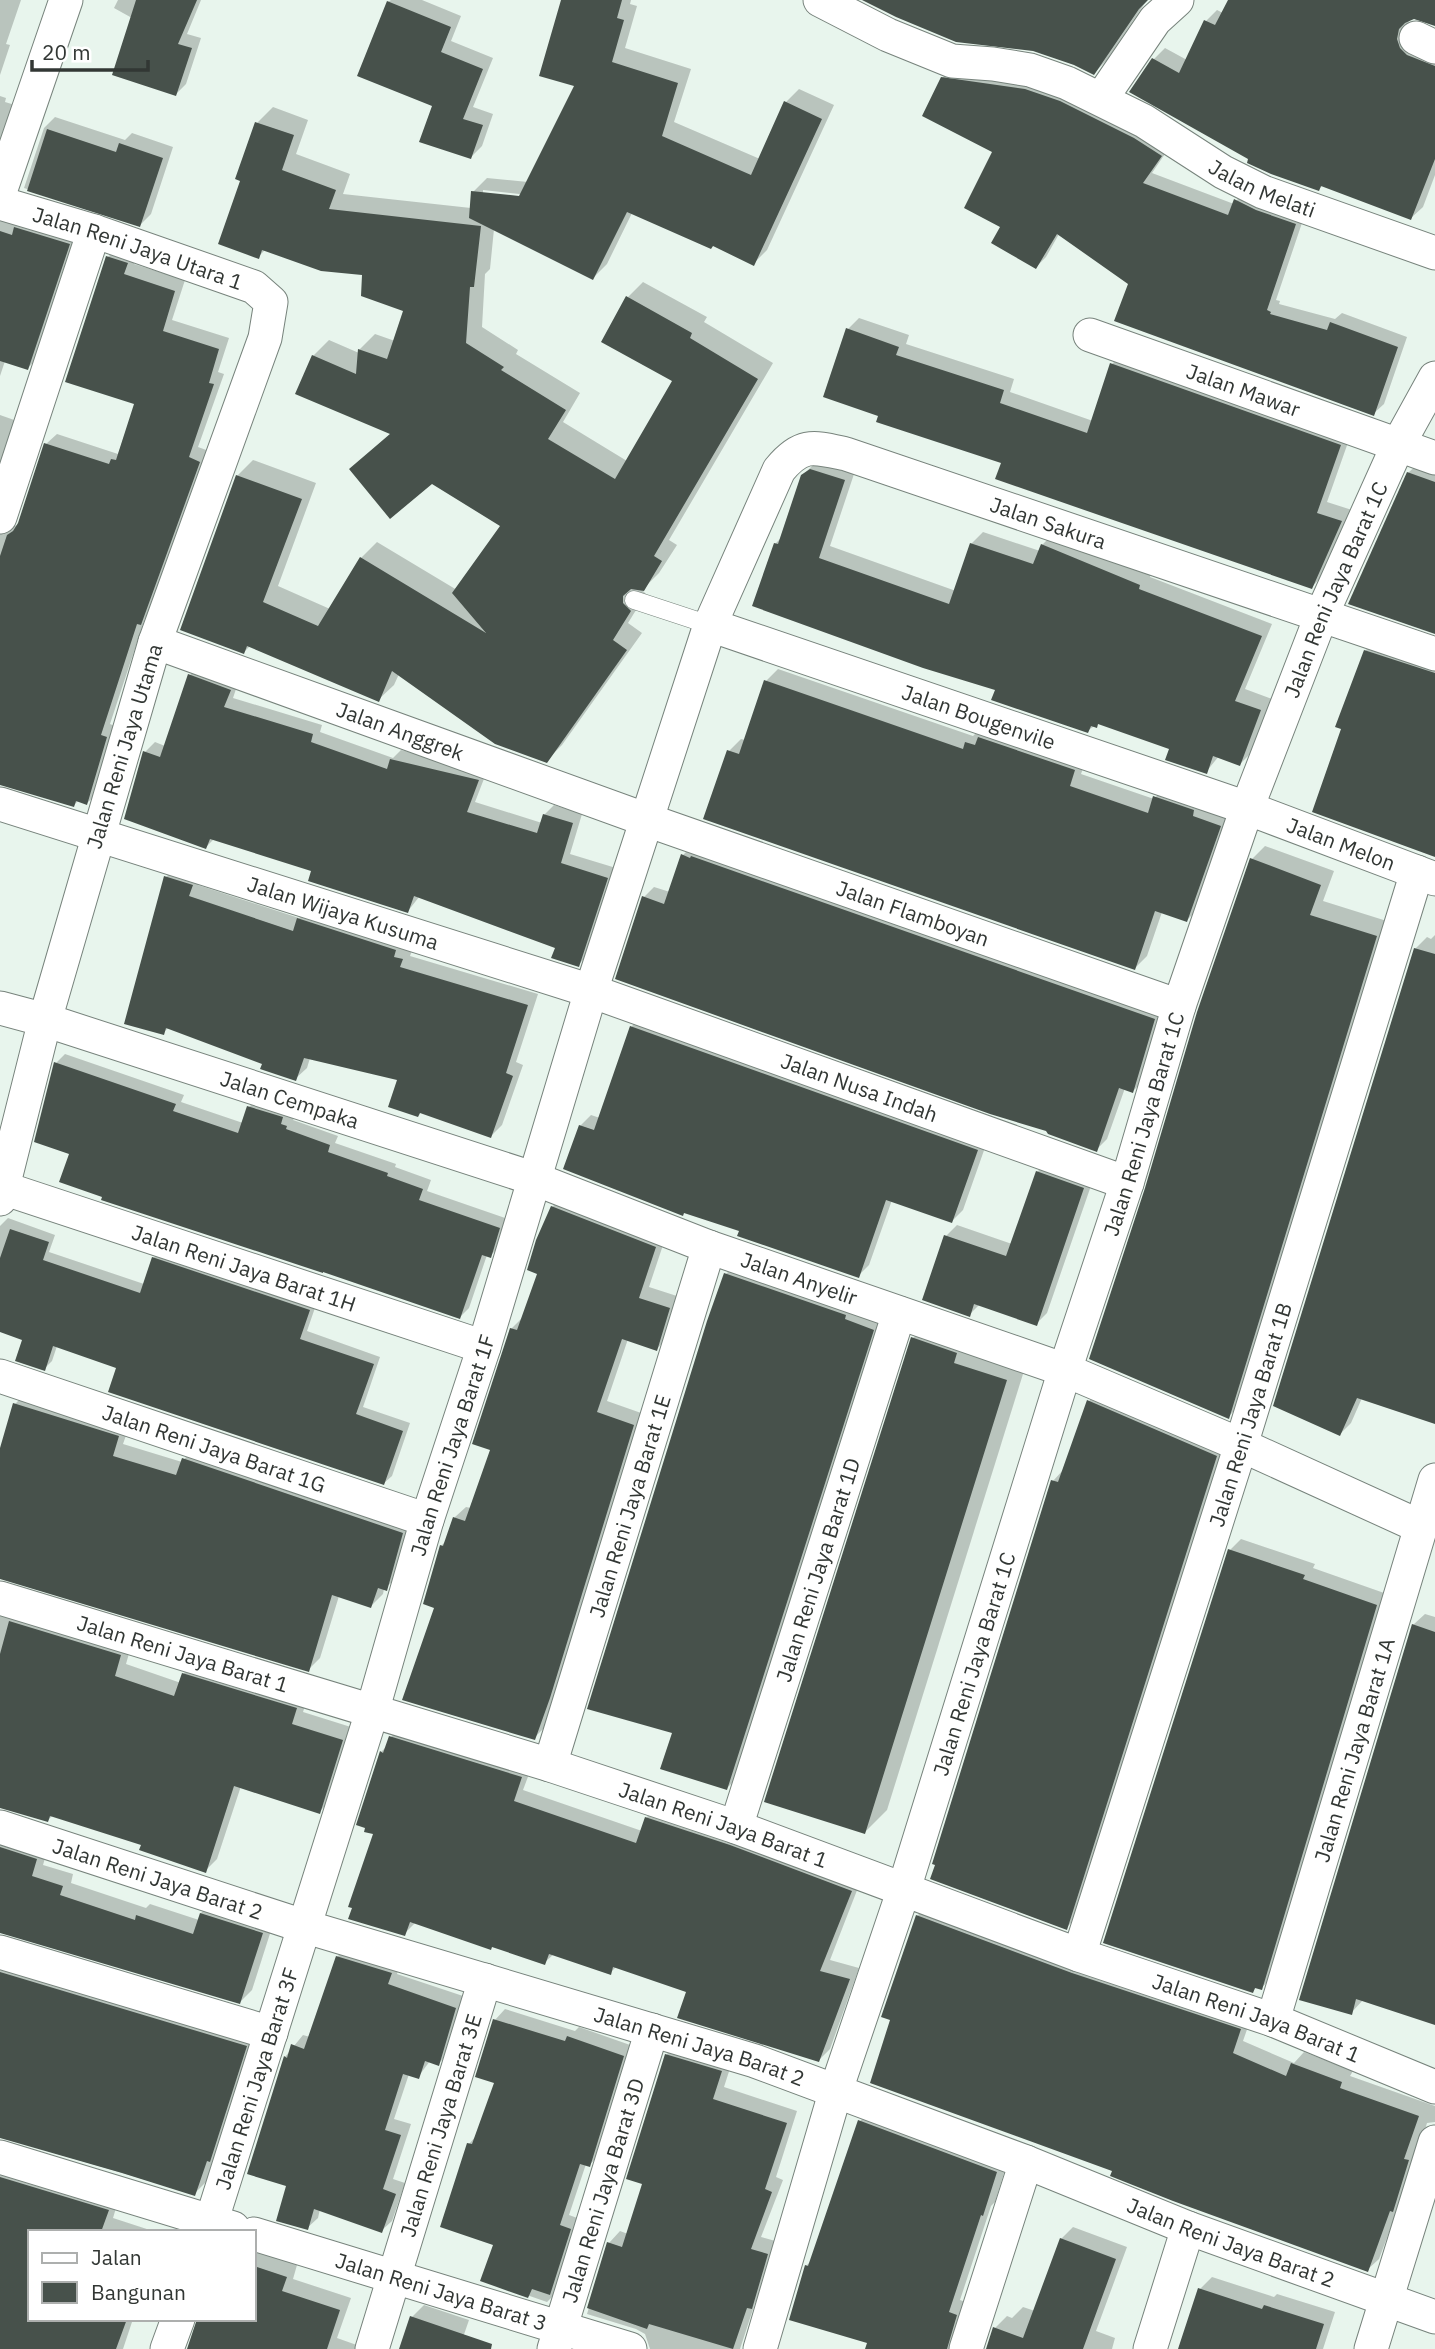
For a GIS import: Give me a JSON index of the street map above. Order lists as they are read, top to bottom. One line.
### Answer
{"streets":{"street":["Jalan Melati","Jalan Reni Jaya Utara 1","Jalan Mawar","Jalan Sakura","Jalan Reni Jaya Barat 1C","Jalan Bougenvile","Jalan Anggrek","Jalan Reni Jaya Utama","Jalan Melon","Jalan Wijaya Kusuma","Jalan Flamboyan","Jalan Nusa Indah","Jalan Cempaka","Jalan Reni Jaya Barat 1H","Jalan Anyelir","Jalan Reni Jaya Barat 1B","Jalan Reni Jaya Barat 1F","Jalan Reni Jaya Barat 1G","Jalan Reni Jaya Barat 1E","Jalan Reni Jaya Barat 1D","Jalan Reni Jaya Barat 1","Jalan Reni Jaya Barat 1A","Jalan Reni Jaya Barat 2","Jalan Reni Jaya Barat 3F","Jalan Reni Jaya Barat 3E","Jalan Reni Jaya Barat 3D","Jalan Reni Jaya Barat 3"]},"crossings":[["Jalan Reni Jaya Utara 1","Jalan Reni Jaya Utama"],["Jalan Mawar","Jalan Reni Jaya Barat 1C"],["Jalan Sakura","Jalan Reni Jaya Barat 1C"],["Jalan Sakura","Jalan Reni Jaya Barat 1F"],["Jalan Reni Jaya Barat 1C","Jalan Bougenvile"],["Jalan Reni Jaya Barat 1C","Jalan Melon"],["Jalan Reni Jaya Barat 1C","Jalan Flamboyan"],["Jalan Reni Jaya Barat 1C","Jalan Nusa Indah"],["Jalan Reni Jaya Barat 1C","Jalan Anyelir"],["Jalan Reni Jaya Barat 1C","Jalan Reni Jaya Barat 1"],["Jalan Reni Jaya Barat 1C","Jalan Reni Jaya Barat 2"],["Jalan Bougenvile","Jalan Melon"],["Jalan Bougenvile","Jalan Reni Jaya Barat 1F"],["Jalan Anggrek","Jalan Reni Jaya Utama"],["Jalan Anggrek","Jalan Flamboyan"],["Jalan Anggrek","Jalan Reni Jaya Barat 1F"],["Jalan Reni Jaya Utama","Jalan Wijaya Kusuma"],["Jalan Reni Jaya Utama","Jalan Cempaka"],["Jalan Reni Jaya Utama","Jalan Reni Jaya Barat 1H"],["Jalan Melon","Jalan Reni Jaya Barat 1B"],["Jalan Wijaya Kusuma","Jalan Nusa Indah"],["Jalan Wijaya Kusuma","Jalan Reni Jaya Barat 1F"],["Jalan Flamboyan","Jalan Reni Jaya Barat 1F"],["Jalan Nusa Indah","Jalan Reni Jaya Barat 1F"],["Jalan Cempaka","Jalan Anyelir"],["Jalan Cempaka","Jalan Reni Jaya Barat 1F"],["Jalan Reni Jaya Barat 1H","Jalan Reni Jaya Barat 1F"],["Jalan Anyelir","Jalan Reni Jaya Barat 1B"],["Jalan Anyelir","Jalan Reni Jaya Barat 1F"],["Jalan Anyelir","Jalan Reni Jaya Barat 1E"],["Jalan Anyelir","Jalan Reni Jaya Barat 1D"],["Jalan Anyelir","Jalan Reni Jaya Barat 1A"],["Jalan Reni Jaya Barat 1B","Jalan Reni Jaya Barat 1"],["Jalan Reni Jaya Barat 1F","Jalan Reni Jaya Barat 1G"],["Jalan Reni Jaya Barat 1F","Jalan Reni Jaya Barat 1"],["Jalan Reni Jaya Barat 1F","Jalan Reni Jaya Barat 2"],["Jalan Reni Jaya Barat 1F","Jalan Reni Jaya Barat 3F"],["Jalan Reni Jaya Barat 1E","Jalan Reni Jaya Barat 1"],["Jalan Reni Jaya Barat 1D","Jalan Reni Jaya Barat 1"],["Jalan Reni Jaya Barat 1","Jalan Reni Jaya Barat 1A"],["Jalan Reni Jaya Barat 2","Jalan Reni Jaya Barat 3F"],["Jalan Reni Jaya Barat 2","Jalan Reni Jaya Barat 3E"],["Jalan Reni Jaya Barat 2","Jalan Reni Jaya Barat 3D"],["Jalan Reni Jaya Barat 3E","Jalan Reni Jaya Barat 3"],["Jalan Reni Jaya Barat 3D","Jalan Reni Jaya Barat 3"]],"legend":["Jalan","Bangunan"],"scale_bar":"20 m"}
